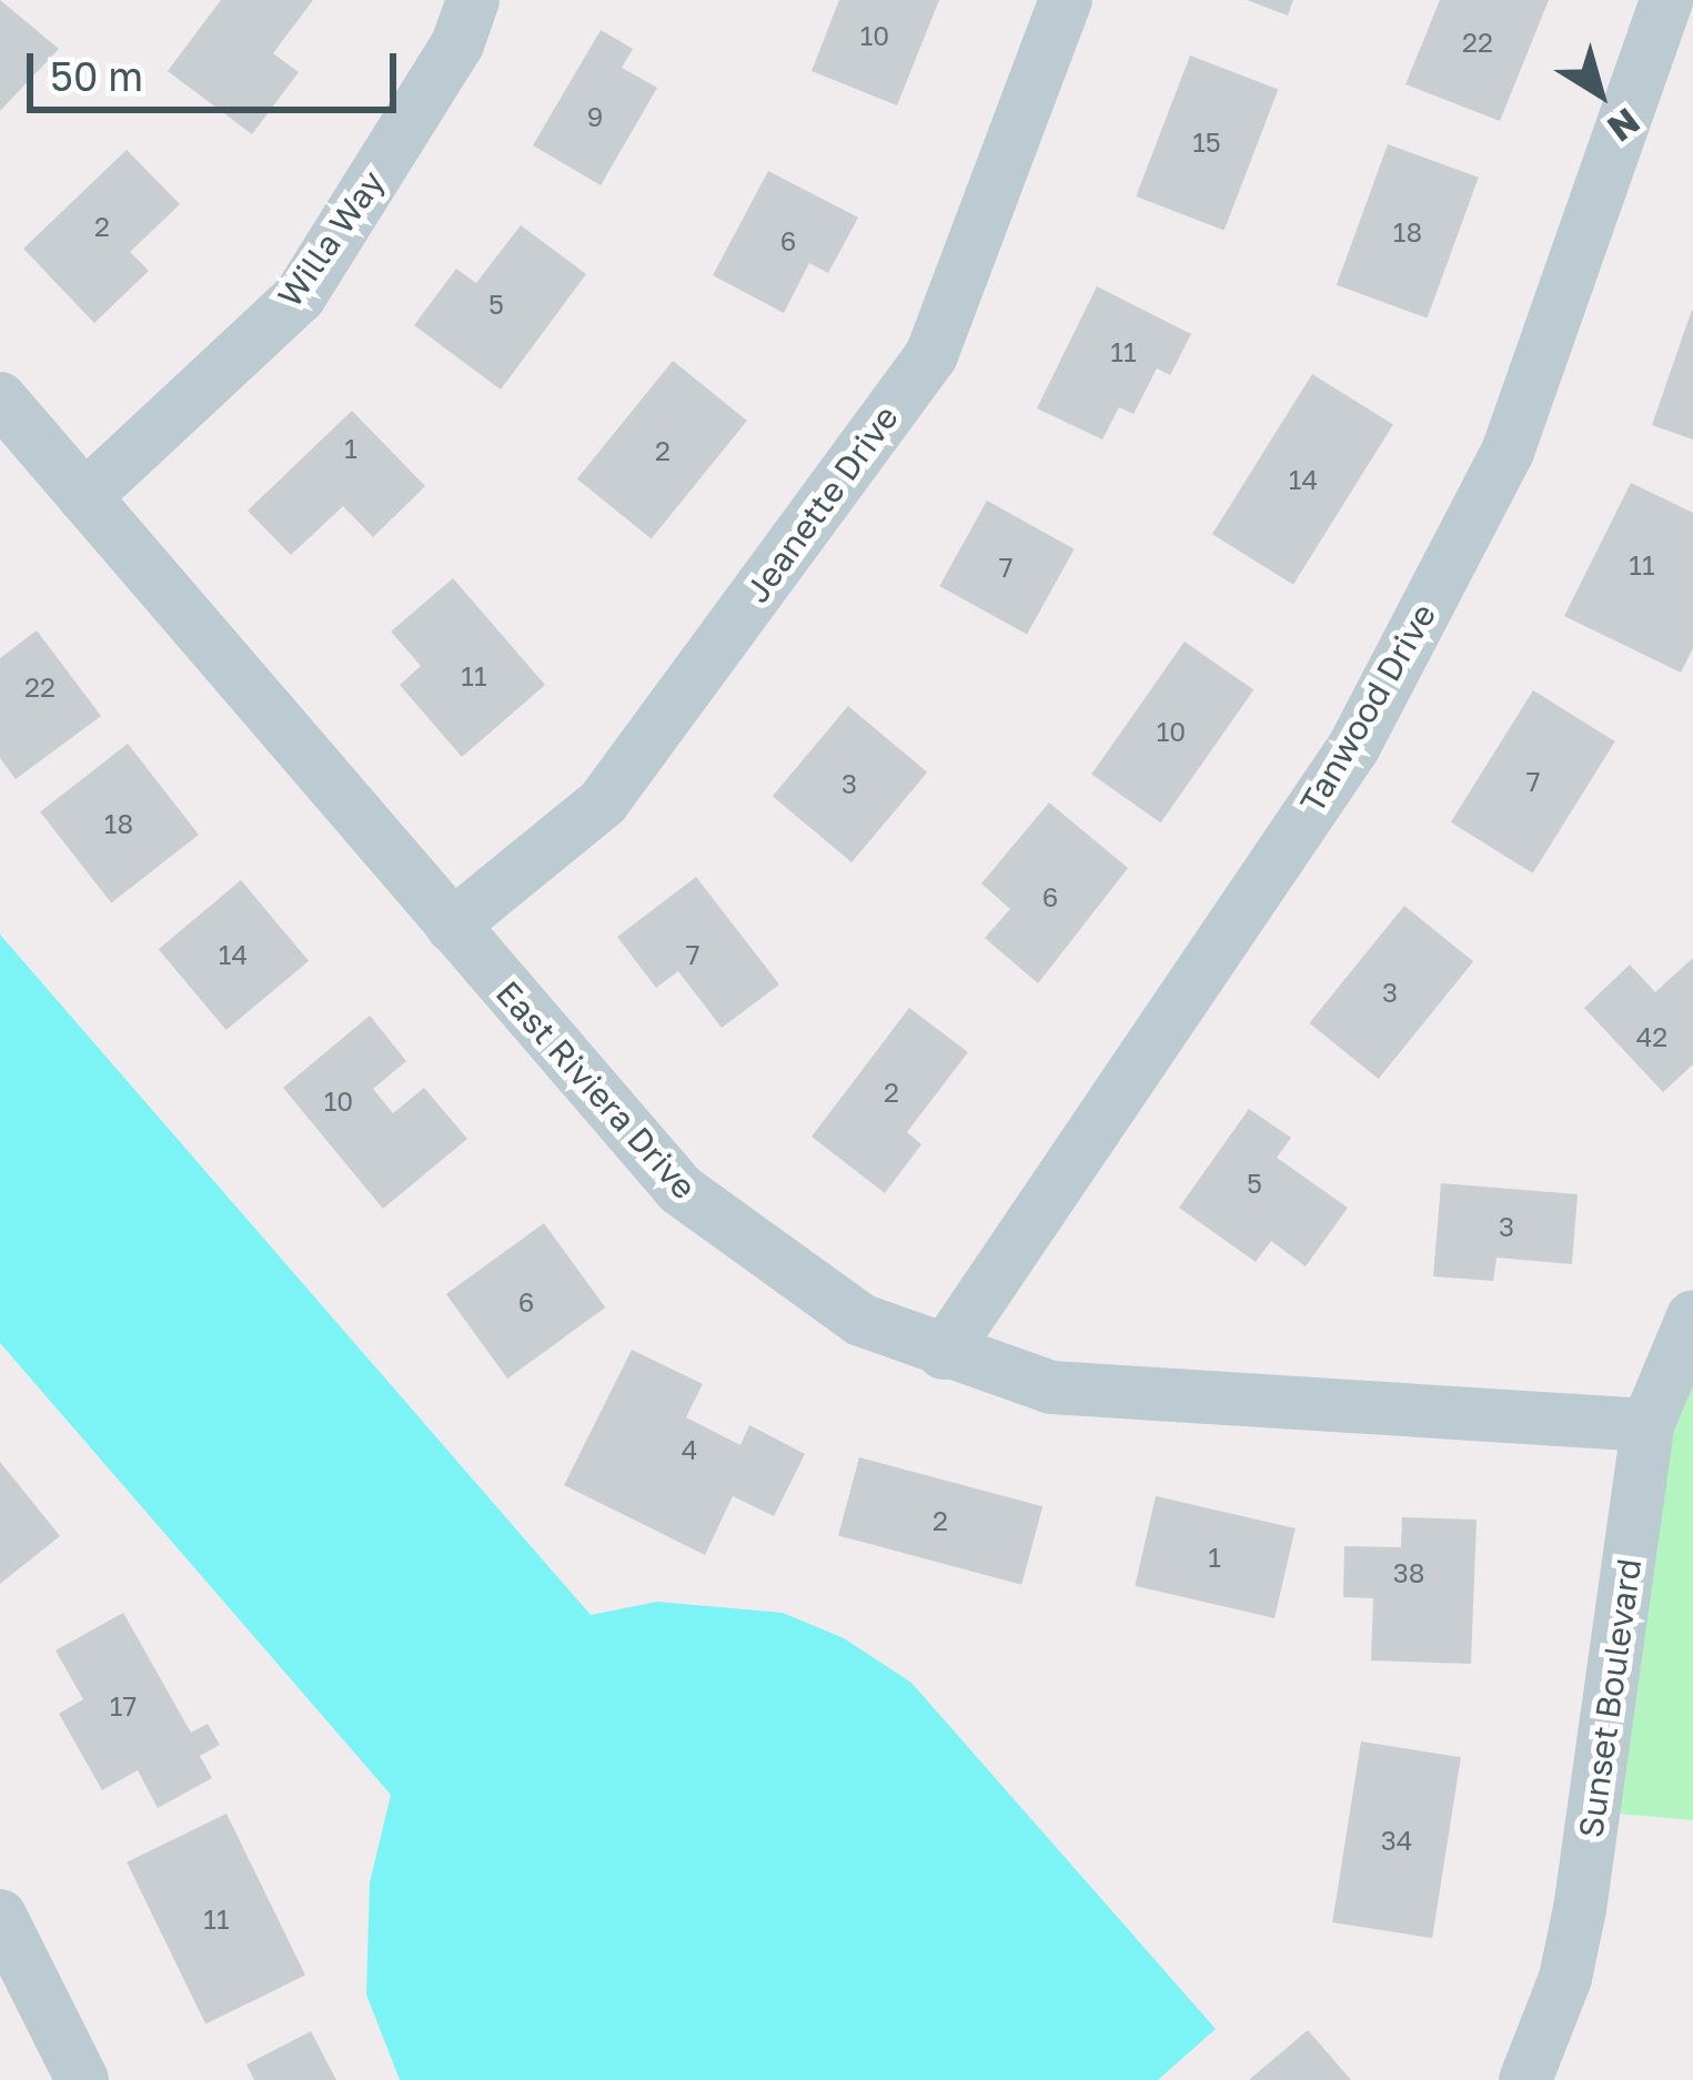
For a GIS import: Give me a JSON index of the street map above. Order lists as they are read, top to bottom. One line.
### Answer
{"streets":{"street":["Willa Way","Jeanette Drive","Tanwood Drive","East Riviera Drive","Sunset Boulevard"]},"crossings":[["Willa Way","East Riviera Drive"],["Jeanette Drive","East Riviera Drive"],["Tanwood Drive","East Riviera Drive"],["East Riviera Drive","Sunset Boulevard"]],"house_numbers":["10","22","9","15","2","18","6","5","11","1","2","14","11","7","11","22","10","7","3","18","6","14","7","3","42","2","10","5","3","6","4","2","1","38","17","34","11"],"scale_bar":"50 m","north":"bottom right"}
